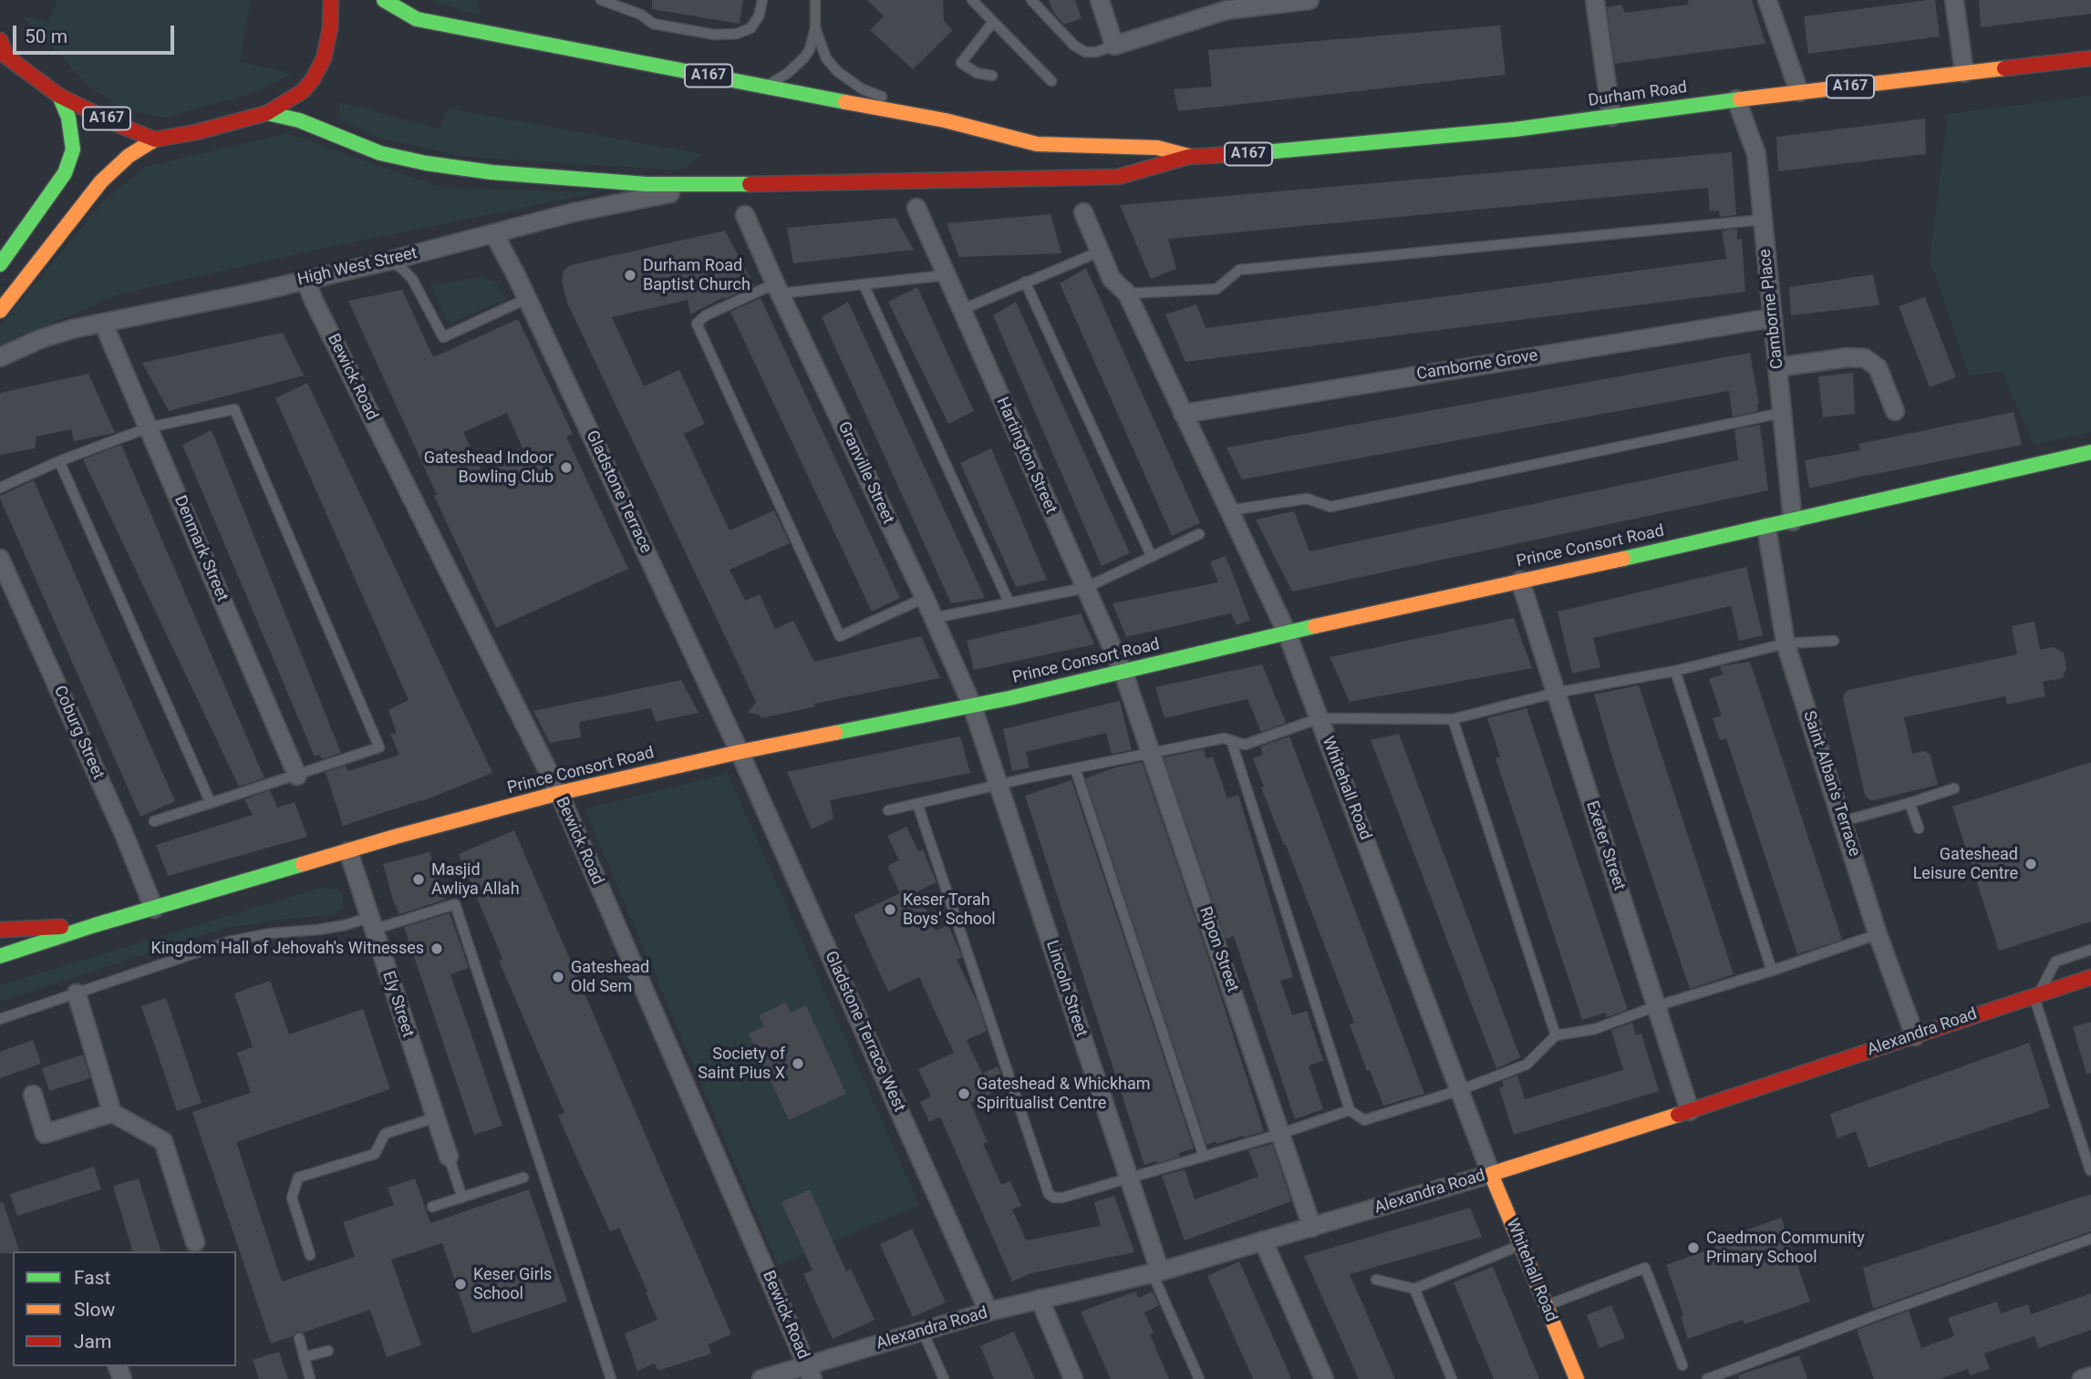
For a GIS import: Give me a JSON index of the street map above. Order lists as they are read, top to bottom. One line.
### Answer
{"streets":{"main road":["A167","Durham Road","Prince Consort Road","Whitehall Road","Alexandra Road"],"street":["High West Street","Camborne Place","Camborne Grove","Bewick Road","Hartington Street","Granville Street","Gladstone Terrace","Denmark Street","Coburg Street","Saint Alban's Terrace","Exeter Street","Ripon Street","Lincoln Street","Ely Street","Gladstone Terrace West"]},"crossings":[["A167","Durham Road"],["A167","High West Street"],["Durham Road","Camborne Place"],["High West Street","Bewick Road"],["High West Street","Gladstone Terrace"],["High West Street","Denmark Street"],["Camborne Place","Camborne Grove"],["Camborne Place","Prince Consort Road"],["Camborne Grove","Whitehall Road"],["Bewick Road","Prince Consort Road"],["Bewick Road","Alexandra Road"],["Hartington Street","Prince Consort Road"],["Hartington Street","Ripon Street"],["Granville Street","Prince Consort Road"],["Granville Street","Lincoln Street"],["Gladstone Terrace","Prince Consort Road"],["Gladstone Terrace","Gladstone Terrace West"],["Prince Consort Road","Coburg Street"],["Prince Consort Road","Saint Alban's Terrace"],["Prince Consort Road","Whitehall Road"],["Prince Consort Road","Exeter Street"],["Prince Consort Road","Ripon Street"],["Prince Consort Road","Lincoln Street"],["Prince Consort Road","Ely Street"],["Prince Consort Road","Gladstone Terrace West"],["Saint Alban's Terrace","Alexandra Road"],["Whitehall Road","Alexandra Road"],["Exeter Street","Alexandra Road"],["Ripon Street","Alexandra Road"],["Lincoln Street","Alexandra Road"],["Gladstone Terrace West","Alexandra Road"]],"places":["Durham Road Baptist Church","Gateshead Indoor Bowling Club","Gateshead Leisure Centre","Masjid Awliya Allah","Keser Torah Boys' School","Kingdom Hall of Jehovah's Witnesses","Gateshead Old Sem","Society of Saint Pius X","Gateshead & Whickham Spiritualist Centre","Caedmon Community Primary School","Keser Girls School"],"legend":["Fast","Slow","Jam"],"scale_bar":"50 m"}
